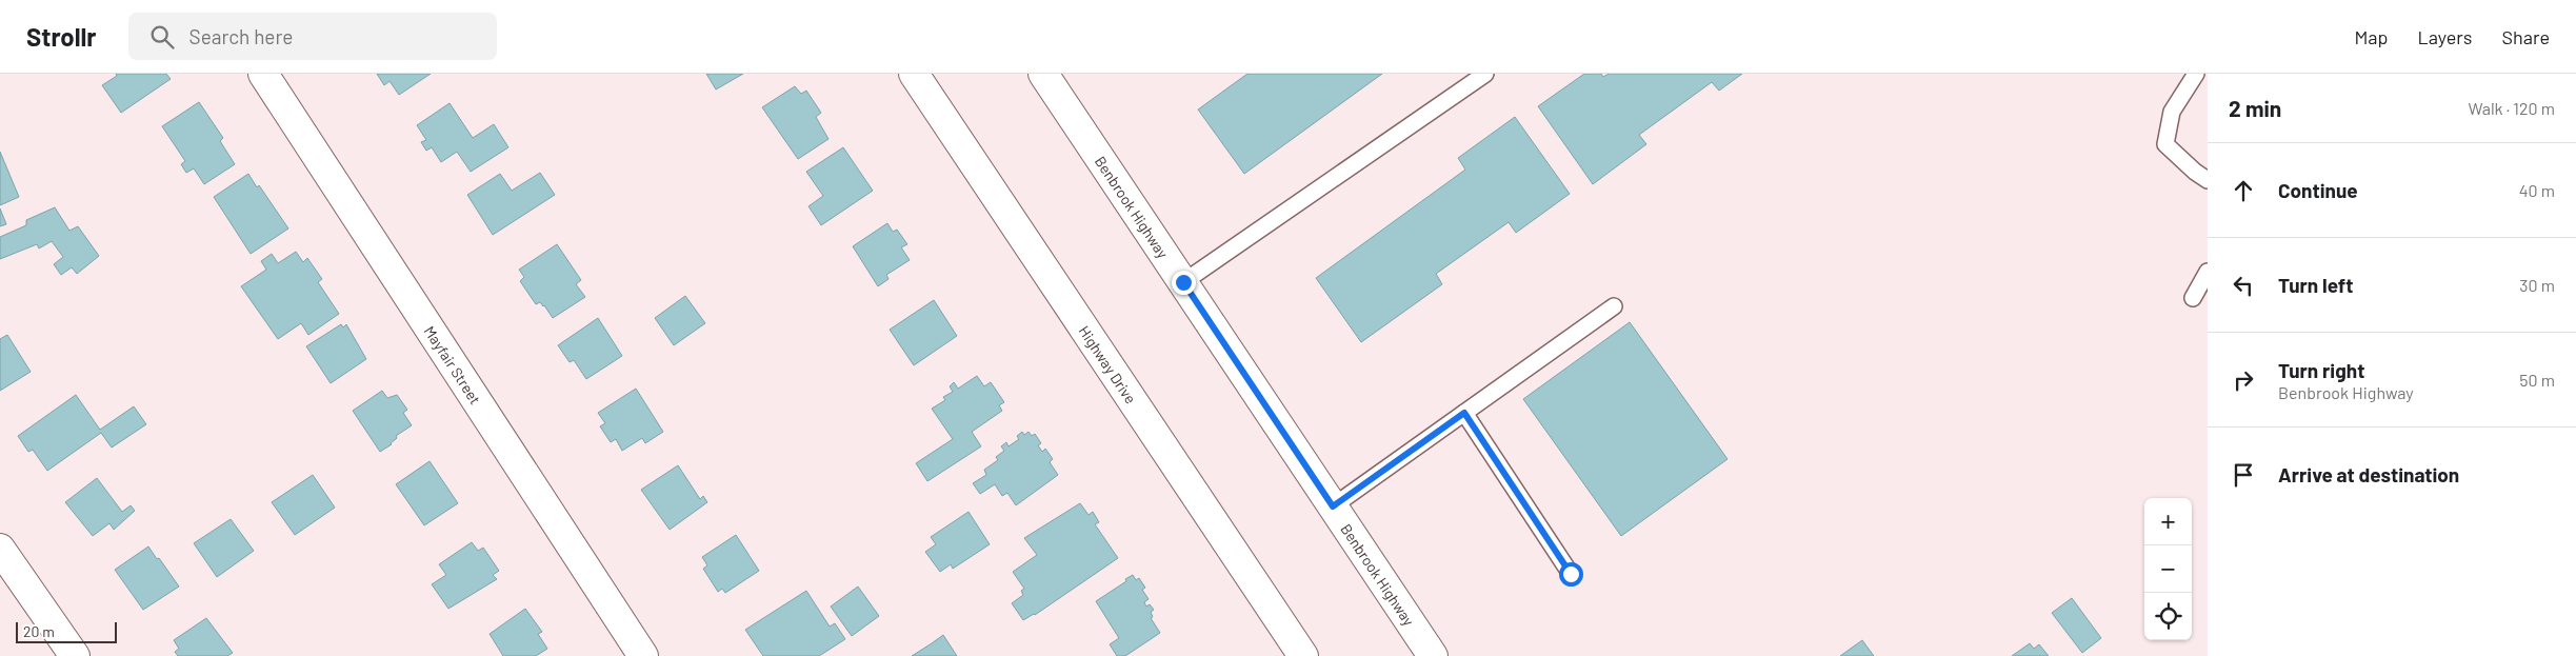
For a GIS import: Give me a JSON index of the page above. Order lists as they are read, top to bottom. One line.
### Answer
{"streets":{"street":["Benbrook Highway","Mayfair Street","Highway Drive"]},"scale_bar":"20 m","page":{"header":"Strollr","search":"Search here","nav":["Map","Layers","Share"],"heading":["2 min","Walk · 120 m"],"list":[["Continue","40 m"],["Turn left","30 m"],["Turn right","Benbrook Highway","50 m"],"Arrive at destination"],"map_buttons":["+","−"],"scale":"20 m"}}
